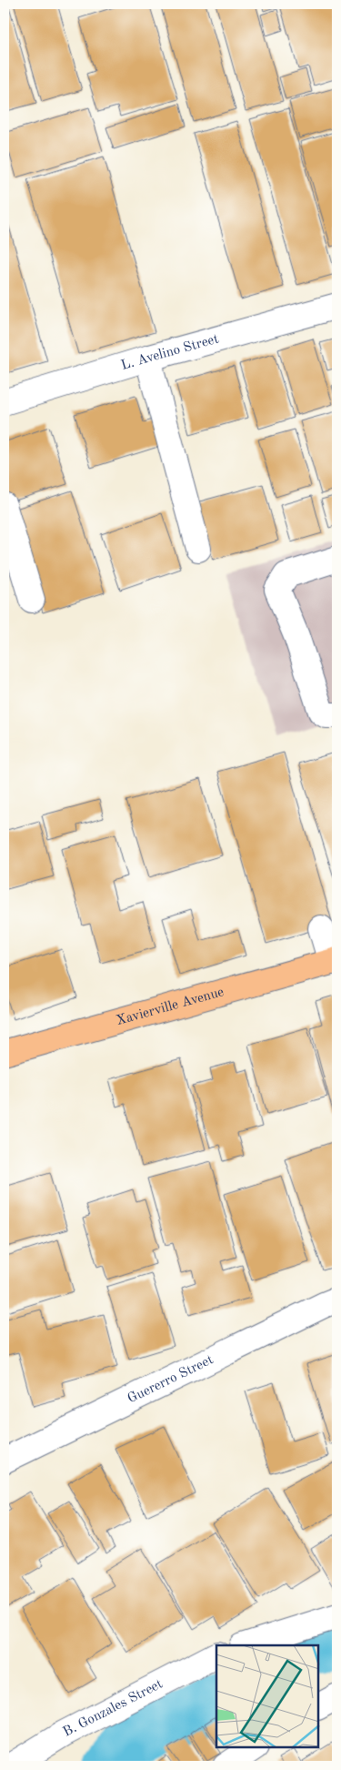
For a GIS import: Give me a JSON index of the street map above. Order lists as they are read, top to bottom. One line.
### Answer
{"streets":{"main road":["Xavierville Avenue"],"street":["L. Avelino Street","Guererro Street","B. Gonzales Street"]}}
